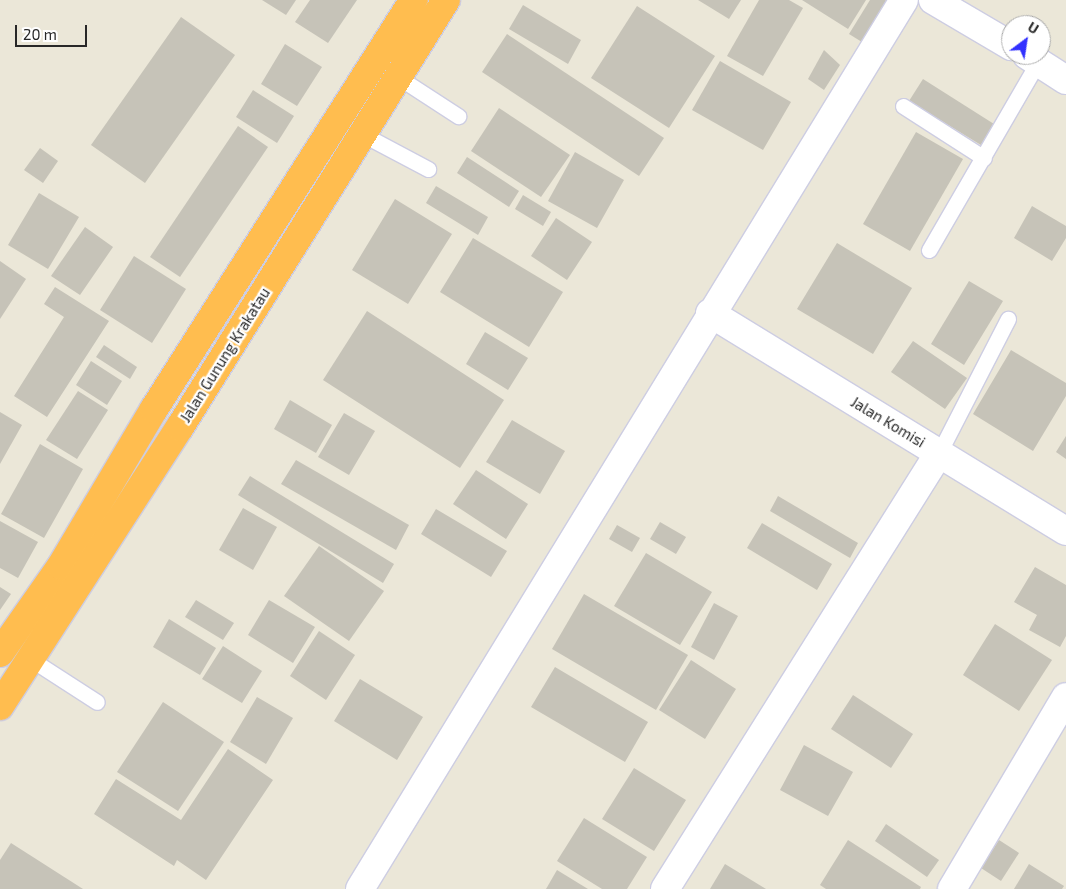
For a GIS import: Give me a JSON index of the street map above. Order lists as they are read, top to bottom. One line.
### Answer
{"streets":{"highway":["Jalan Gunung Krakatau"],"street":["Jalan Komisi"]},"scale_bar":"20 m","north":"top right"}
